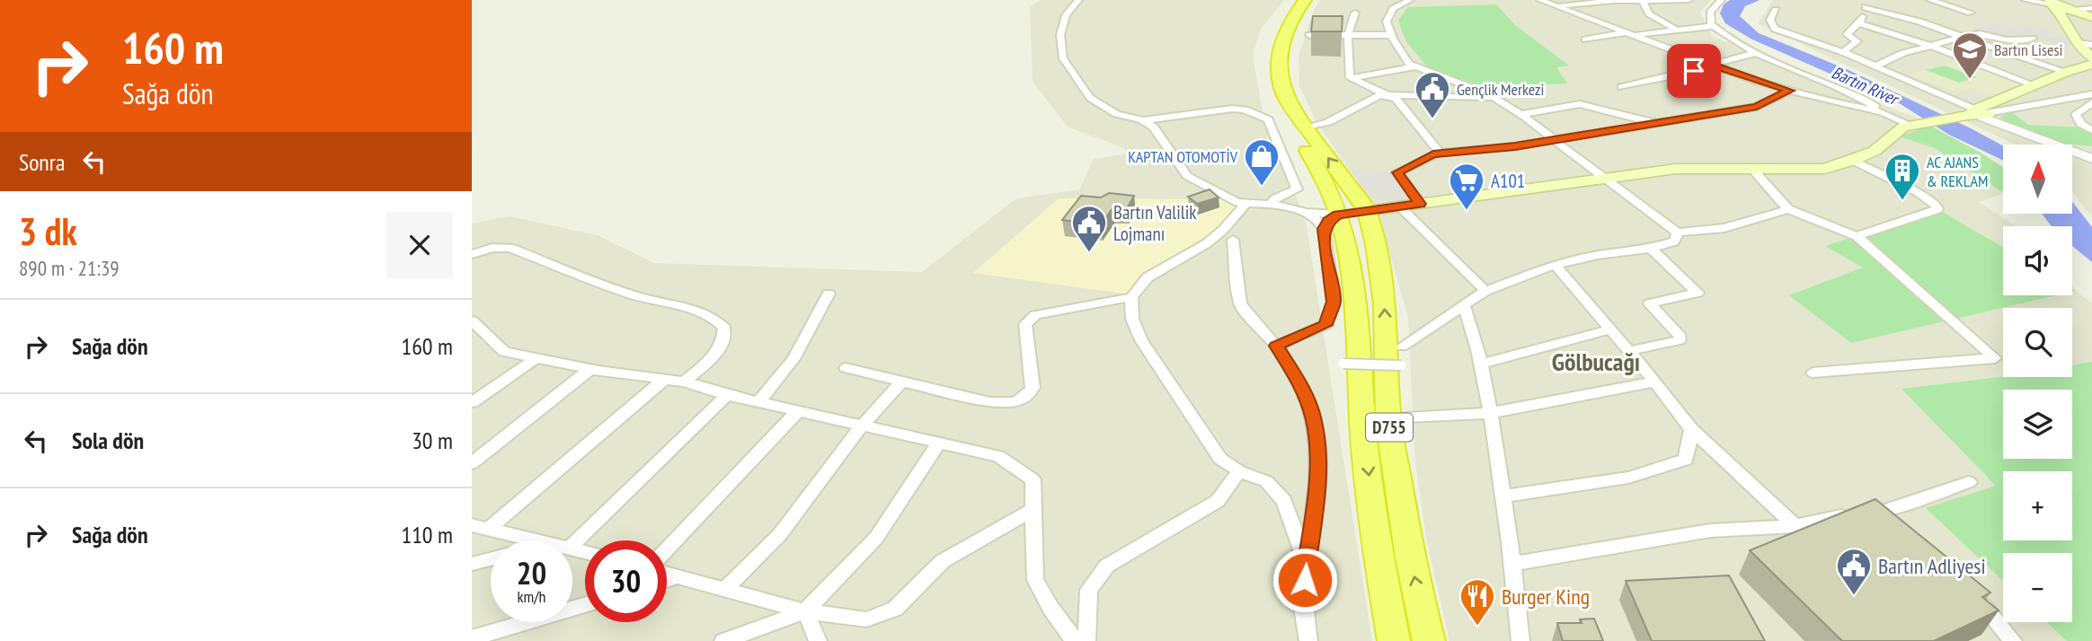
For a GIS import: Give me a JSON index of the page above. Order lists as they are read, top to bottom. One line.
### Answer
{"streets":{"highway":["D755"]},"districts":["Gölbucağı"],"water":["Bartın River"],"places":{"school or university":["Bartın Lisesi"],"public building":["Gençlik Merkezi","Bartın Valilik Lojmanı","Bartın Adliyesi"],"shop":["KAPTAN OTOMOTİV"],"building":["AC AJANS & REKLAM"],"supermarket":["A101"],"restaurant":["Burger King"]},"north":"top","page":{"turn":["160 m","Sağa dön"],"then":"Sonra","map_buttons":["+","−"],"heading":["3 dk","890 m · 21:39"],"list":[{"name":"Sağa dön","value":"160 m"},{"name":"Sola dön","value":"30 m"},{"name":"Sağa dön","value":"110 m"}],"speed":"20 km/h","limit":"30"}}
